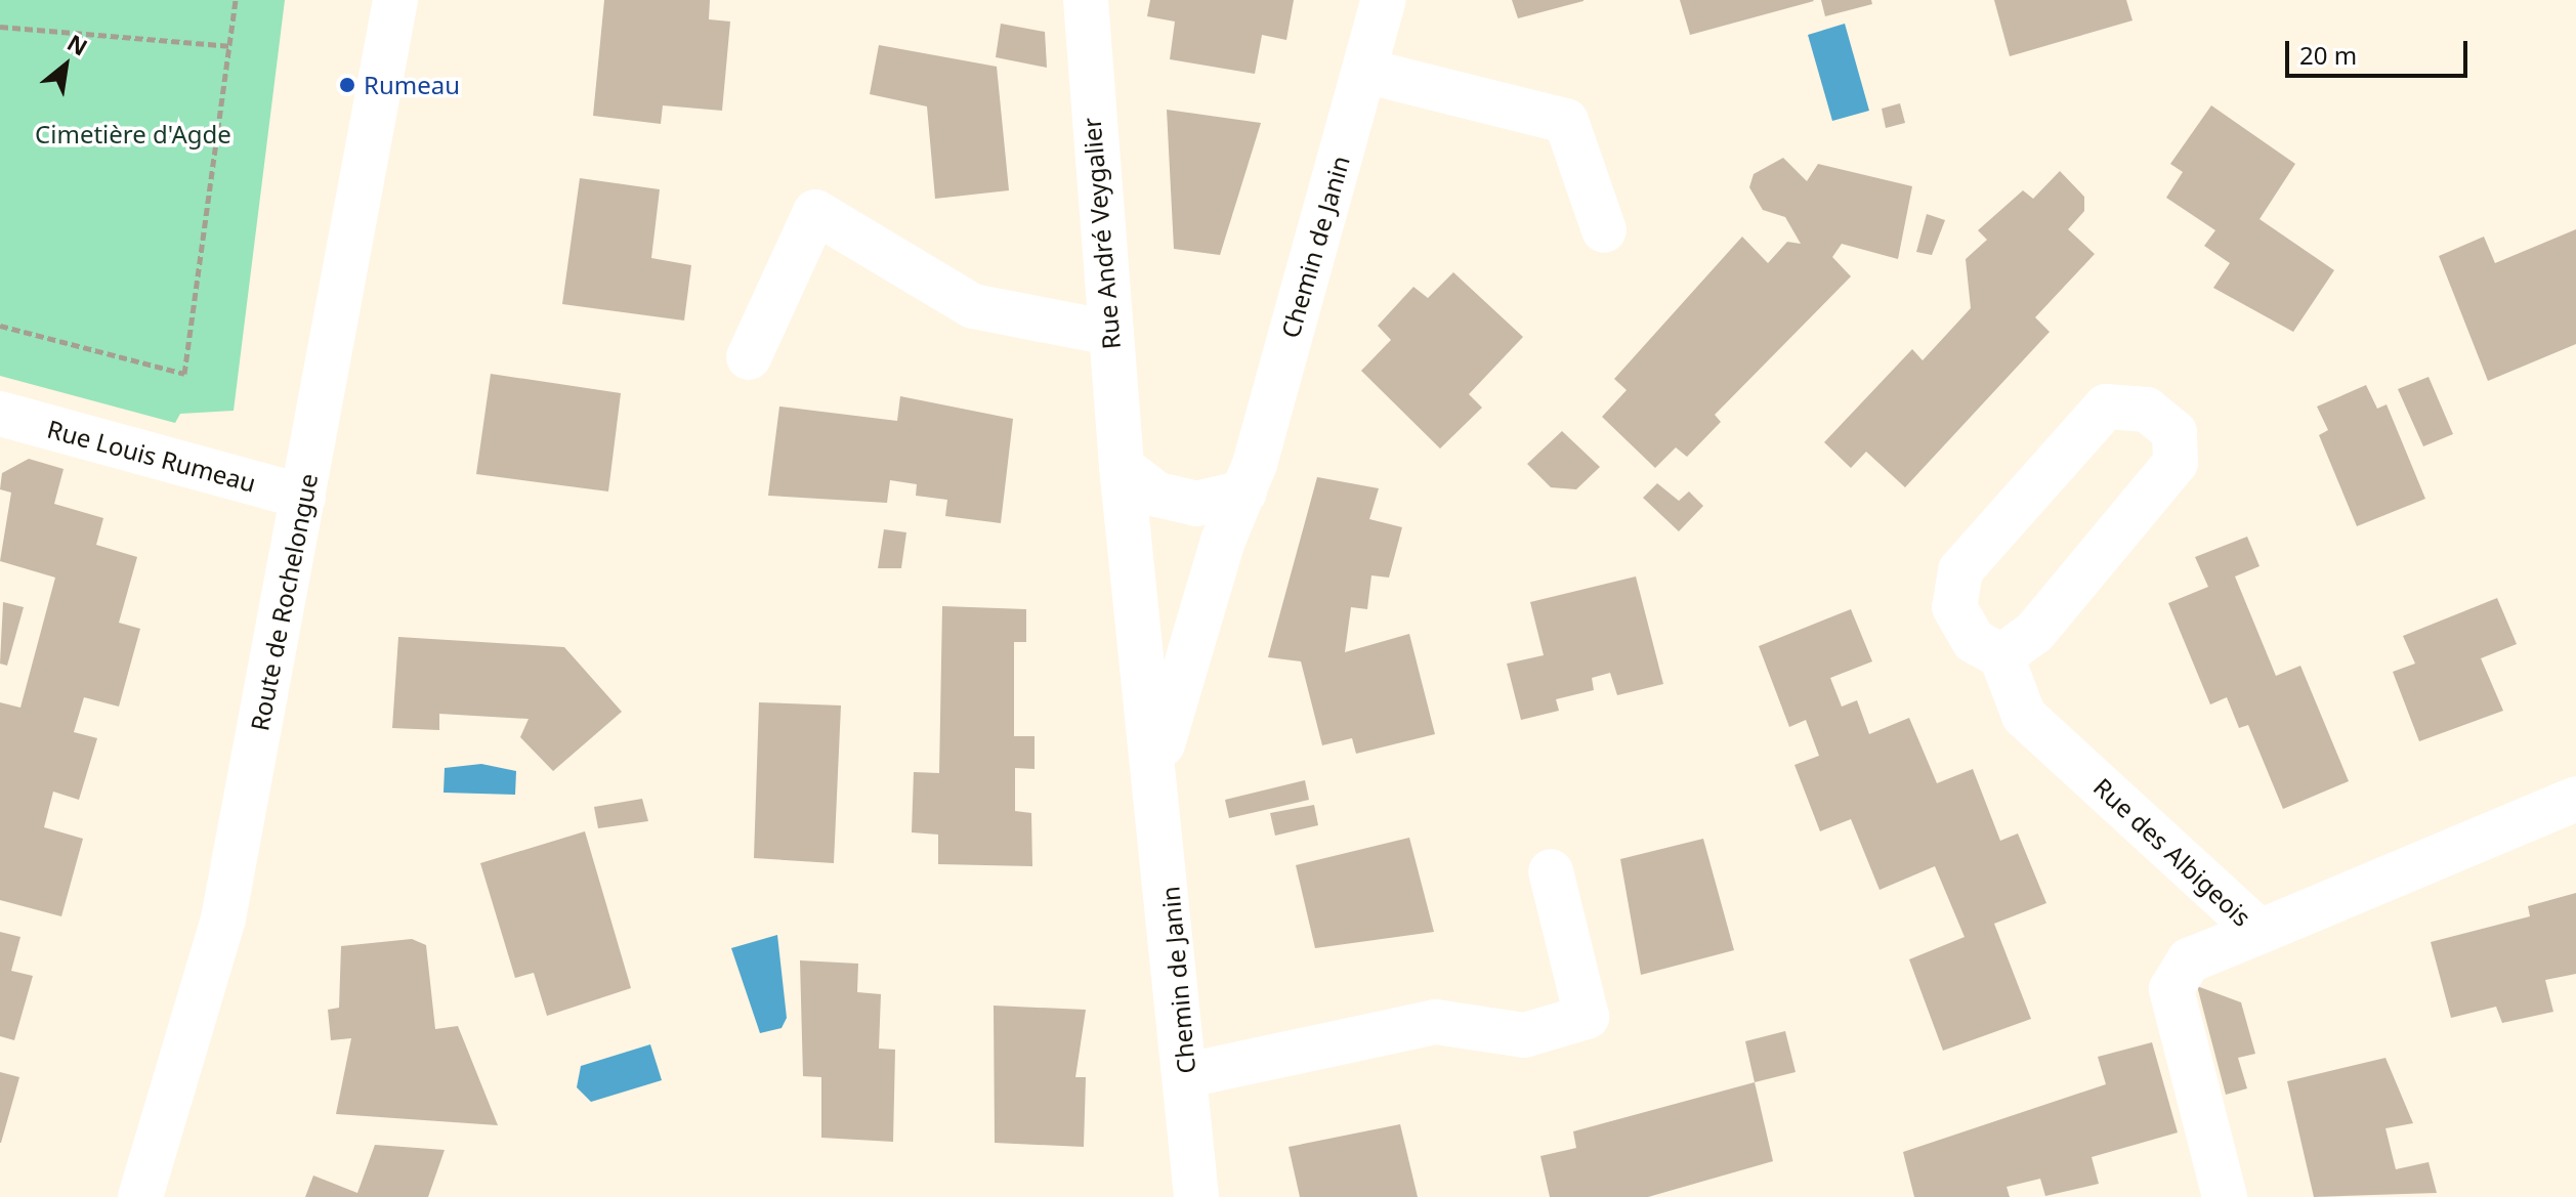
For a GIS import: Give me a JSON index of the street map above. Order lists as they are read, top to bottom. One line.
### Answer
{"streets":{"street":["Rue André Veygalier","Chemin de Janin","Rue Louis Rumeau","Route de Rochelongue","Rue des Albigeois"]},"crossings":[["Rue André Veygalier","Chemin de Janin"],["Rue Louis Rumeau","Route de Rochelongue"]],"parks":["Cimetière d'Agde"],"places":["Rumeau"],"scale_bar":"20 m","north":"top right"}
